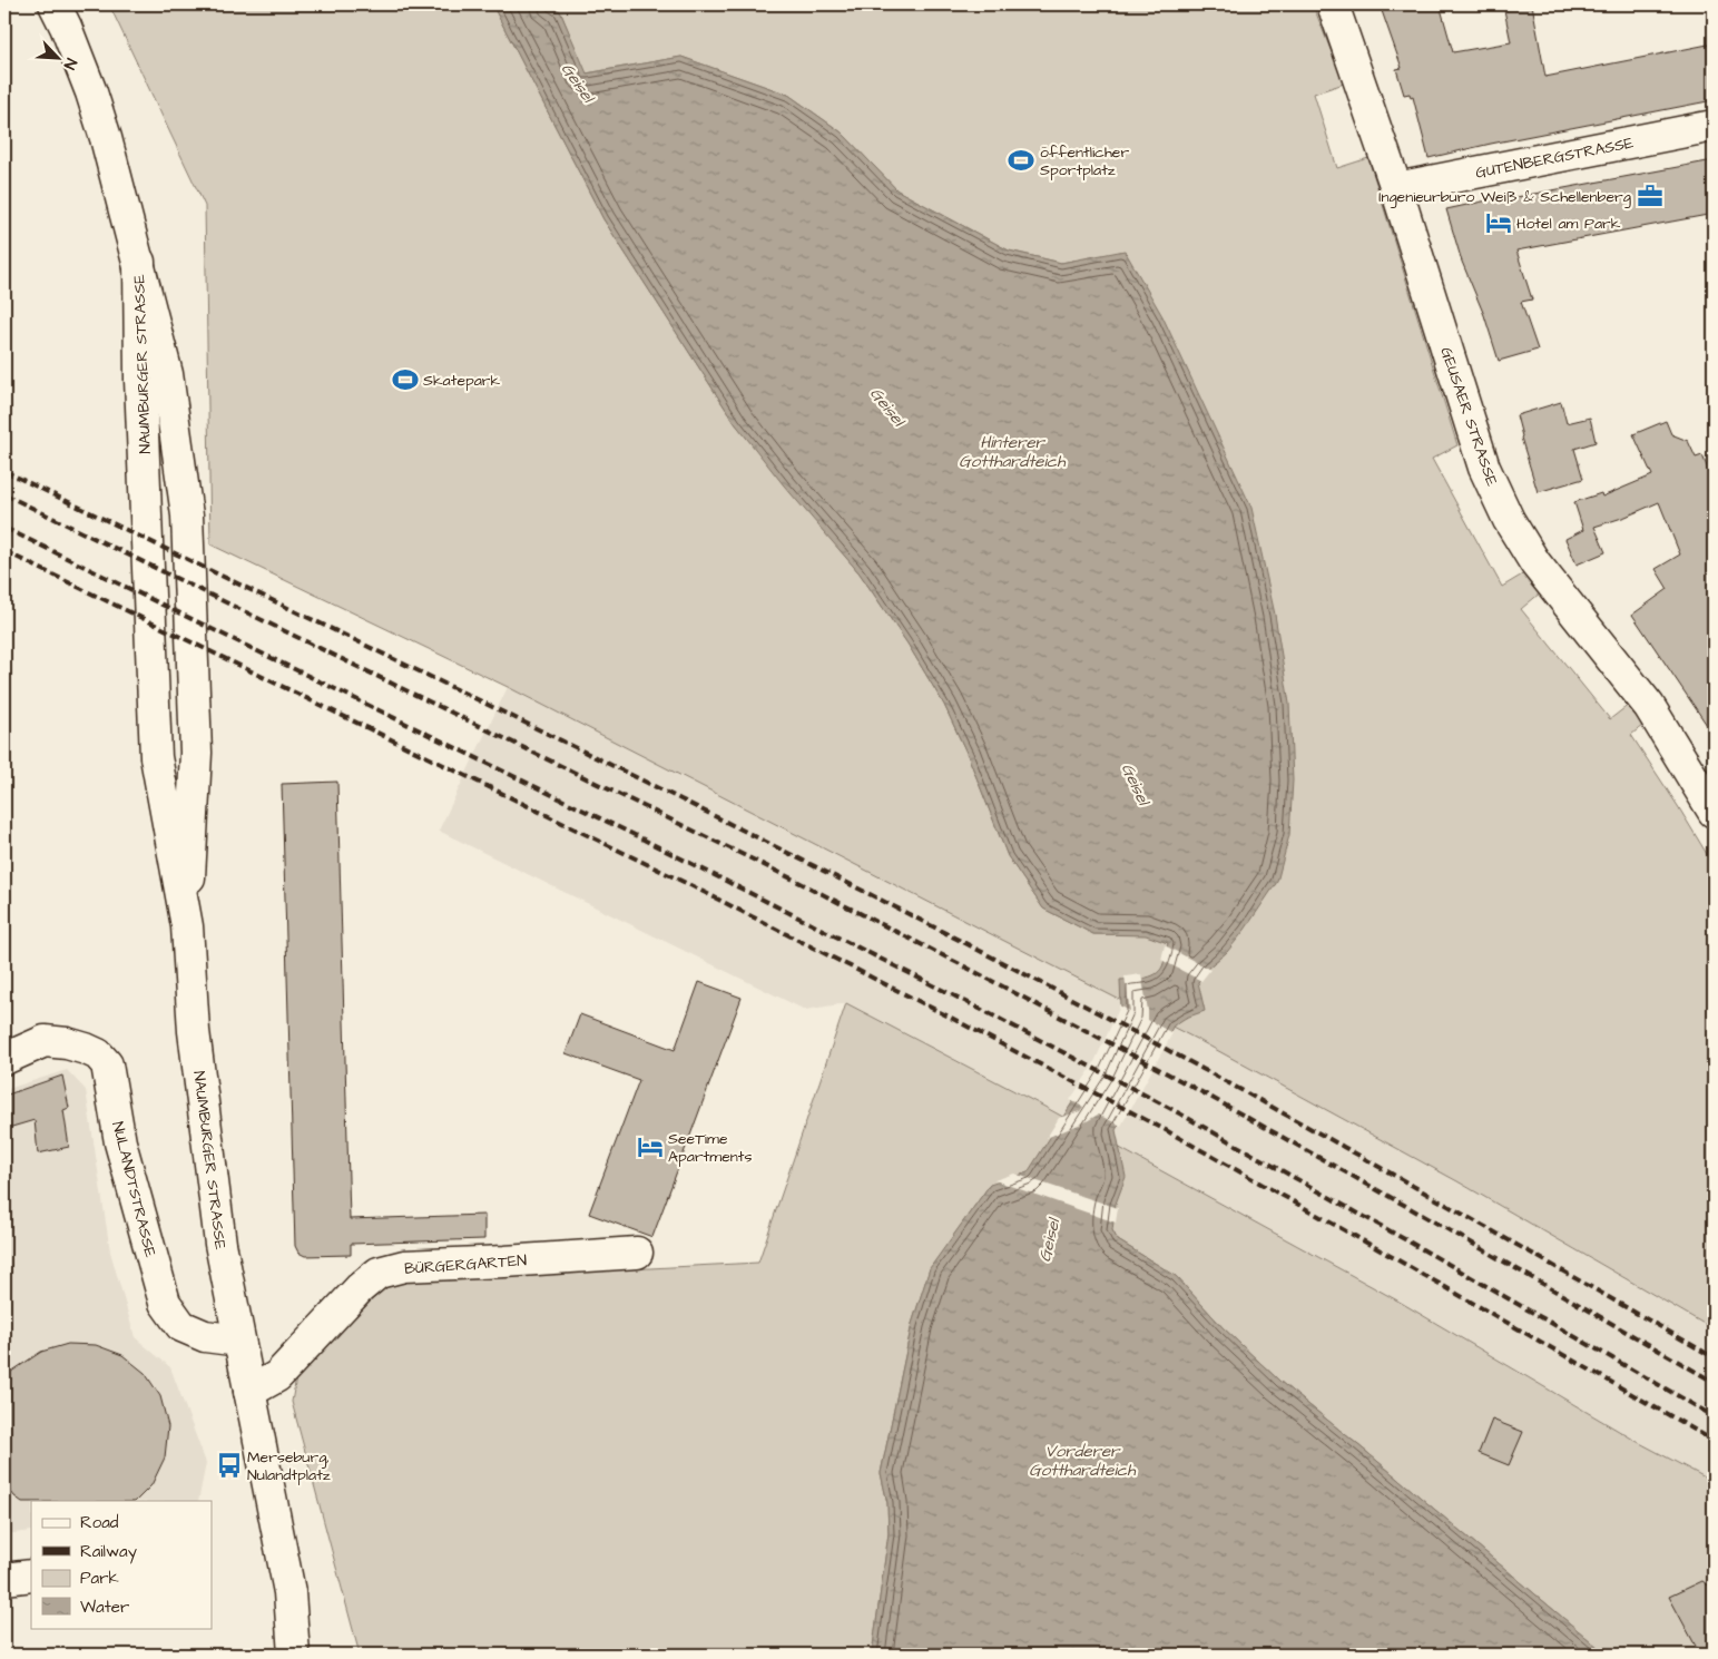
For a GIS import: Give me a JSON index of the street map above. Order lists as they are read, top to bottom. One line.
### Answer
{"streets":{"main road":["GUTENBERGSTRASSE","NAUMBURGER STRASSE","GEUSAER STRASSE","NULANDTSTRASSE","BÜRGERGARTEN"]},"crossings":[["GUTENBERGSTRASSE","GEUSAER STRASSE"],["NAUMBURGER STRASSE","NULANDTSTRASSE"],["NAUMBURGER STRASSE","BÜRGERGARTEN"]],"water":["Geisel","Hinterer Gotthardteich","Vorderer Gotthardteich"],"places":{"sports":["öffentlicher Sportplatz","Skatepark"],"office":["Ingenieurbüro Weiß & Schellenberg"],"hotel":["Hotel am Park","SeeTime Apartments"],"bus stop":["Merseburg, Nulandtplatz"]},"legend":["Road","Railway","Park","Water"],"north":"bottom right"}
